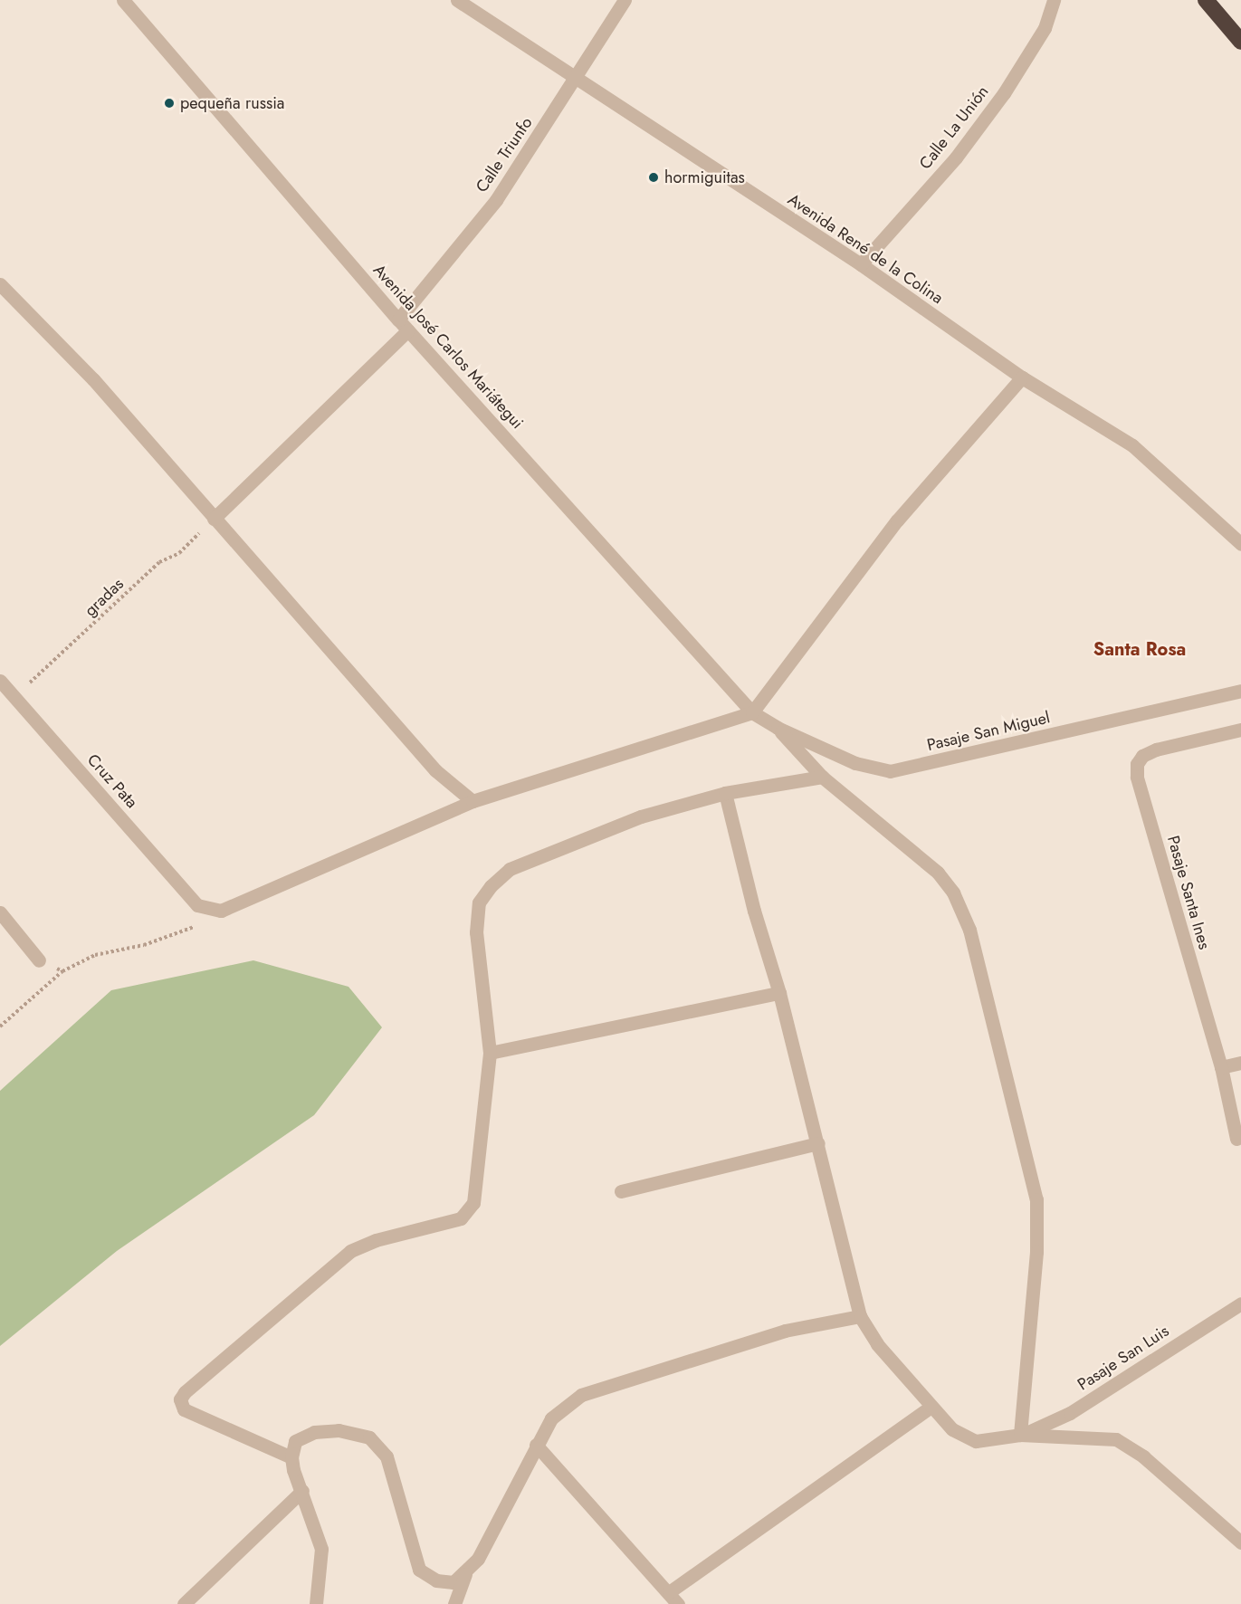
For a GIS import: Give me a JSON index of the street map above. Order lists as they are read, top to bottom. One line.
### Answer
{"streets":{"street":["Calle La Unión","Calle Triunfo","Avenida René de la Colina","Avenida José Carlos Mariátegui","Pasaje San Miguel","Cruz Pata","Pasaje Santa Ines","Pasaje San Luis"],"path":["gradas"]},"crossings":[["Calle La Unión","Avenida René de la Colina"],["Calle Triunfo","Avenida René de la Colina"],["Calle Triunfo","Avenida José Carlos Mariátegui"],["Avenida José Carlos Mariátegui","Pasaje San Miguel"],["gradas","Cruz Pata"]],"districts":["Santa Rosa"],"places":["pequeña russia","hormiguitas"]}
